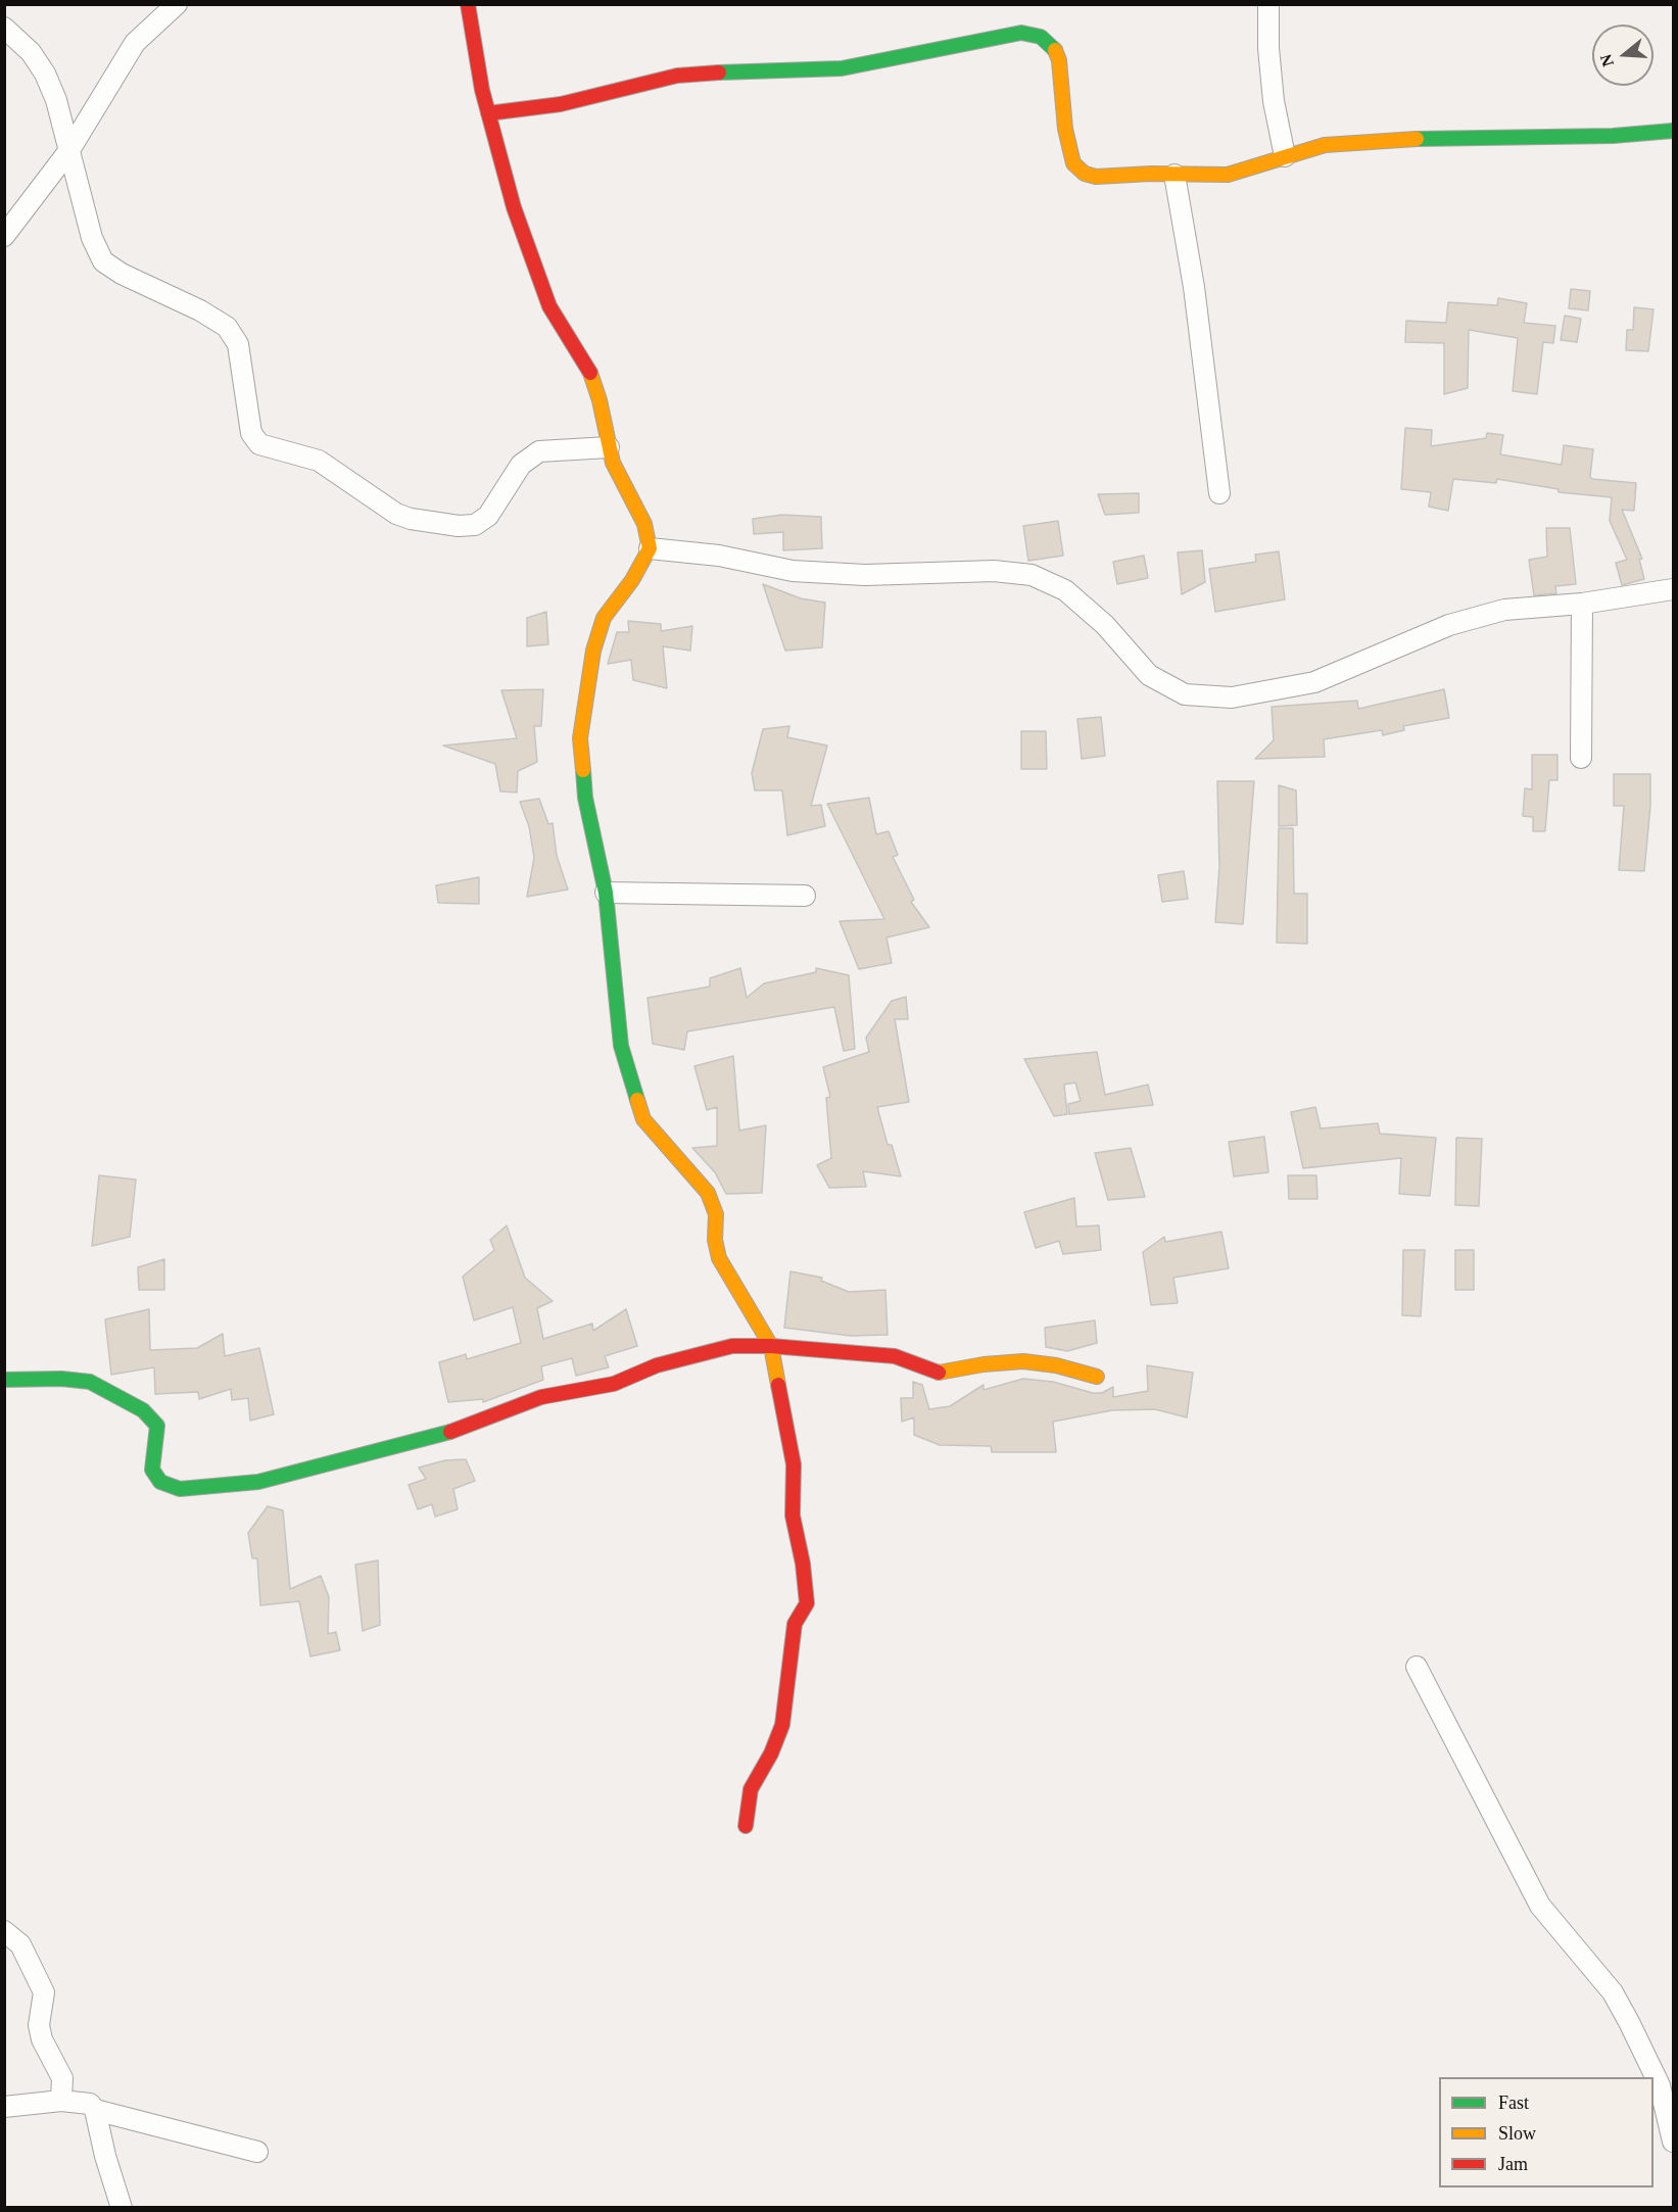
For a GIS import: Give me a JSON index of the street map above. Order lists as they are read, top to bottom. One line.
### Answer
{"legend":["Fast","Slow","Jam"],"north":"left"}
